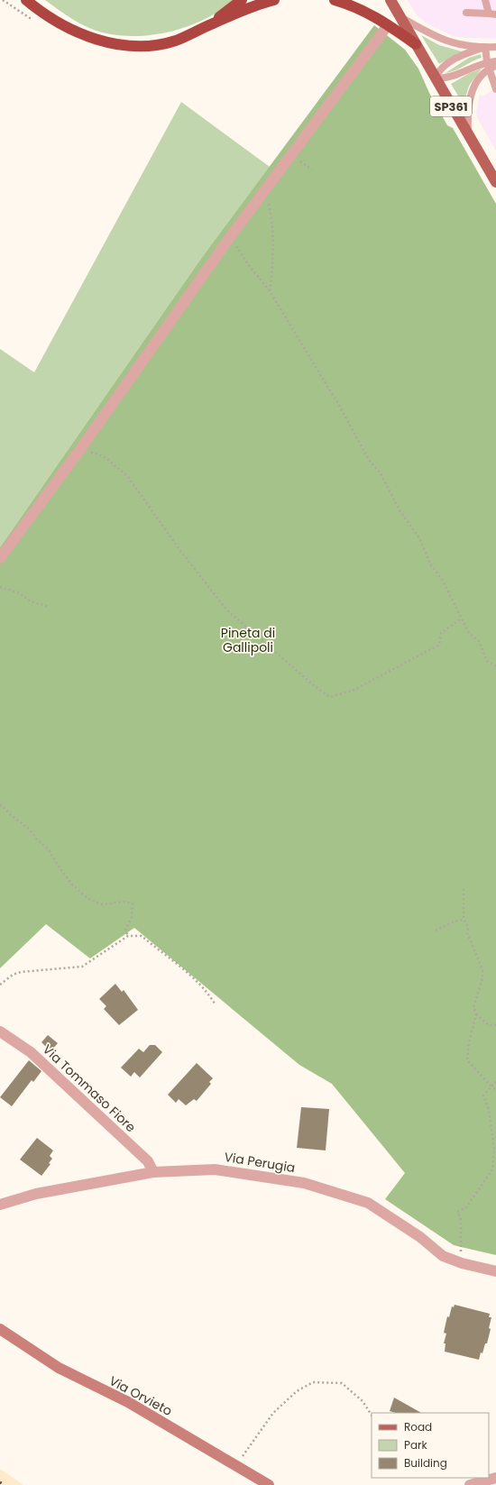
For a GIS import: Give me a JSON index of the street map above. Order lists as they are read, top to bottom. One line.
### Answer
{"streets":{"main road":["SP361"],"street":["Via Tommaso Fiore","Via Perugia","Via Orvieto"]},"crossings":[["Via Tommaso Fiore","Via Perugia"]],"parks":["Pineta di Gallipoli"],"legend":["Road","Park","Building"]}
